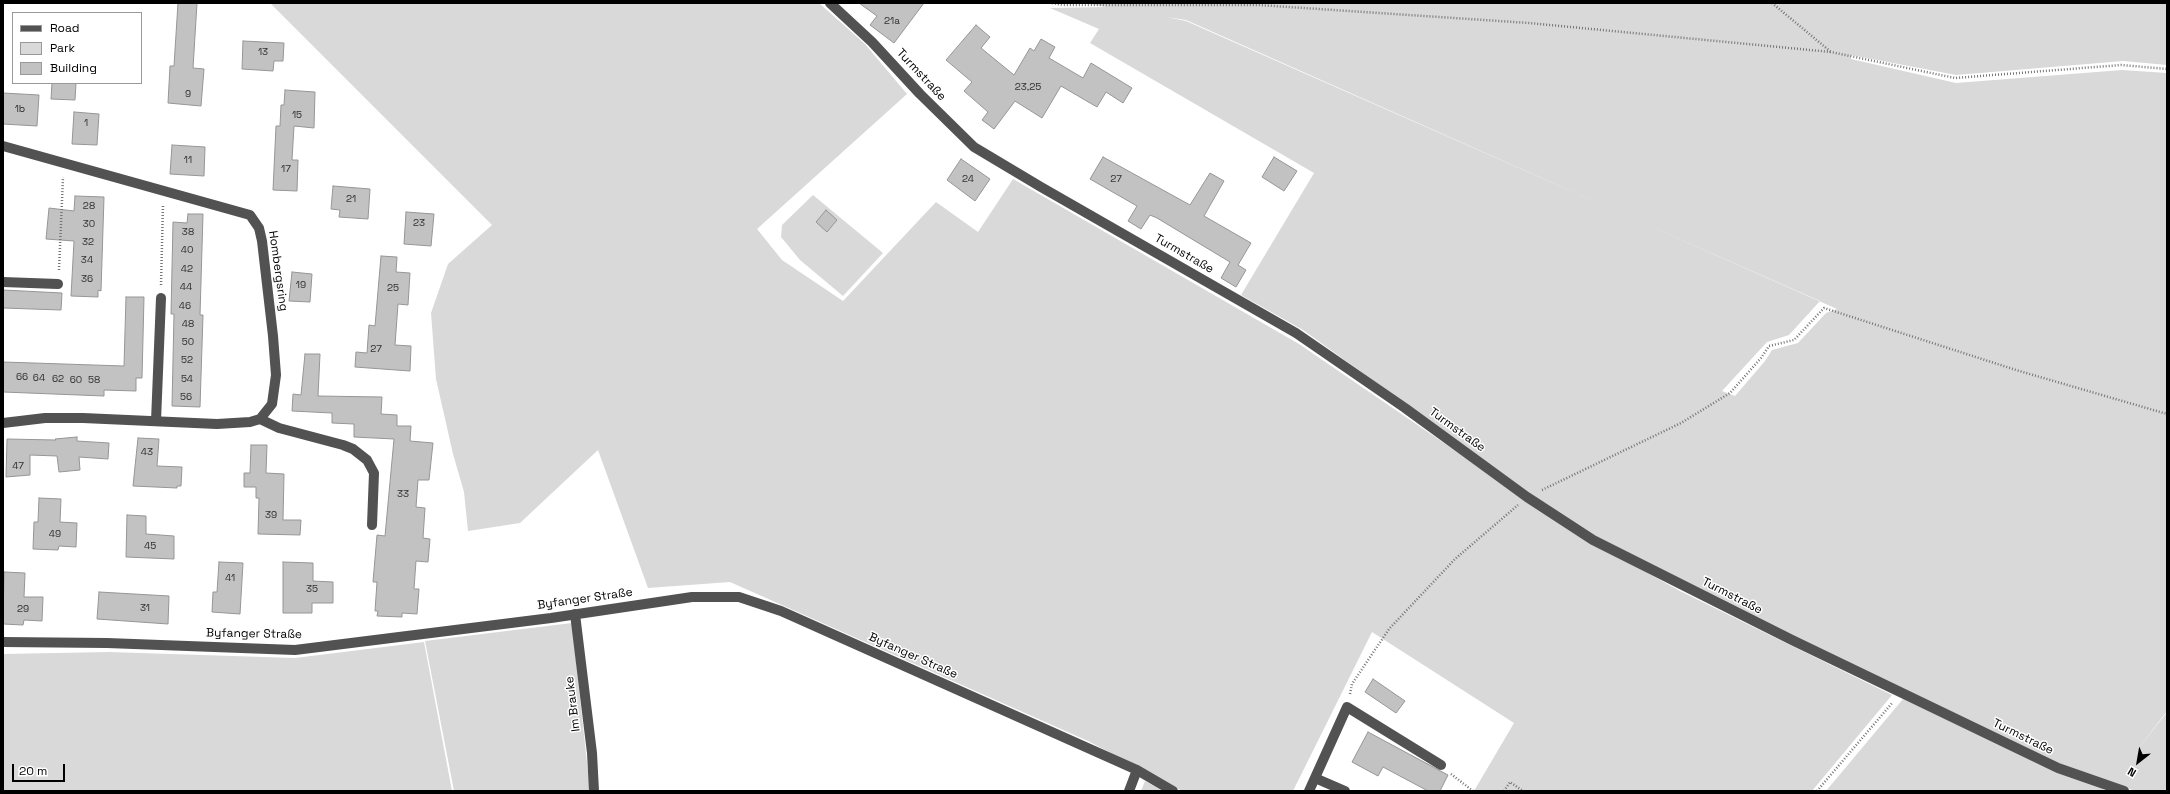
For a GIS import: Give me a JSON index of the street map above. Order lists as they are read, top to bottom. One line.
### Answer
{"streets":{"street":["Turmstraße","Hombergsring","Byfanger Straße","Im Brauke"]},"crossings":[["Byfanger Straße","Im Brauke"]],"house_numbers":["21a","13","23,25","9","1b","15","1","11","17","24","27","21","28","23","30","38","32","40","34","42","36","19","44","25","46","48","50","27","52","66","64","62","54","60","58","56","43","47","33","39","49","45","41","35","31","29"],"legend":["Road","Park","Building"],"scale_bar":"20 m","north":"bottom left"}
